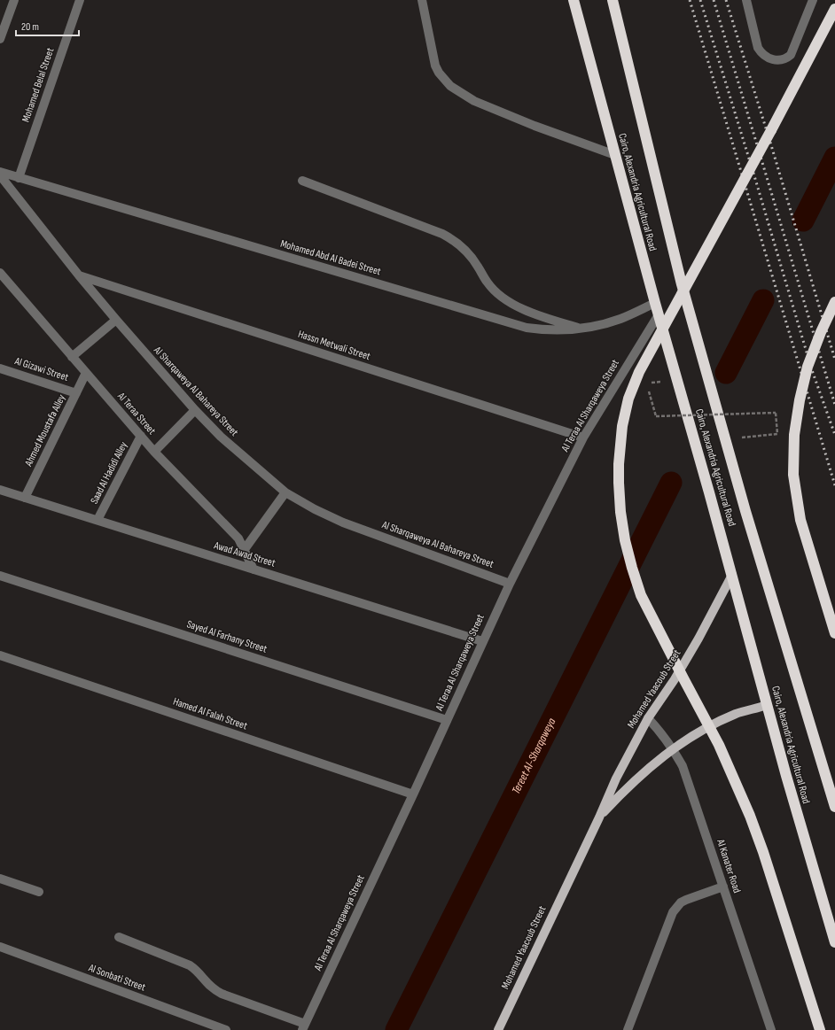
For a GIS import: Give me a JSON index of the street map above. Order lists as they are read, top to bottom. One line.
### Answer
{"streets":{"highway":["Cairo, Alexandria Agricultural Road"],"main road":["Mohamed Yaacoub Street"],"street":["Mohamed Belal Street","Mohamed Abd Al Badei Street","Hassn Metwali Street","Al Gizawi Street","Al Sharqaweya Al Bahareya Street","Al Teraa Al Sharqaweya Street","Al Teraa Street","Ahmed Moustafa Alley","Saad Al Hadidi Alley","Awad Awad Street","Sayed Al Farhany Street","Hamed Al Falah Street","Al Kanater Road","Al Sonbati Street"]},"crossings":[["Mohamed Belal Street","Mohamed Abd Al Badei Street"],["Cairo, Alexandria Agricultural Road","Mohamed Abd Al Badei Street"],["Cairo, Alexandria Agricultural Road","Al Teraa Al Sharqaweya Street"],["Cairo, Alexandria Agricultural Road","Mohamed Yaacoub Street"],["Hassn Metwali Street","Al Sharqaweya Al Bahareya Street"],["Hassn Metwali Street","Al Teraa Al Sharqaweya Street"],["Al Gizawi Street","Ahmed Moustafa Alley"],["Al Sharqaweya Al Bahareya Street","Al Teraa Al Sharqaweya Street"],["Al Teraa Al Sharqaweya Street","Awad Awad Street"],["Al Teraa Al Sharqaweya Street","Sayed Al Farhany Street"],["Al Teraa Al Sharqaweya Street","Hamed Al Falah Street"],["Al Teraa Street","Ahmed Moustafa Alley"],["Al Teraa Street","Saad Al Hadidi Alley"],["Al Teraa Street","Awad Awad Street"],["Ahmed Moustafa Alley","Awad Awad Street"],["Saad Al Hadidi Alley","Awad Awad Street"],["Mohamed Yaacoub Street","Al Kanater Road"]],"water":["Tereet Al-Sharqaweya"],"scale_bar":"20 m"}
